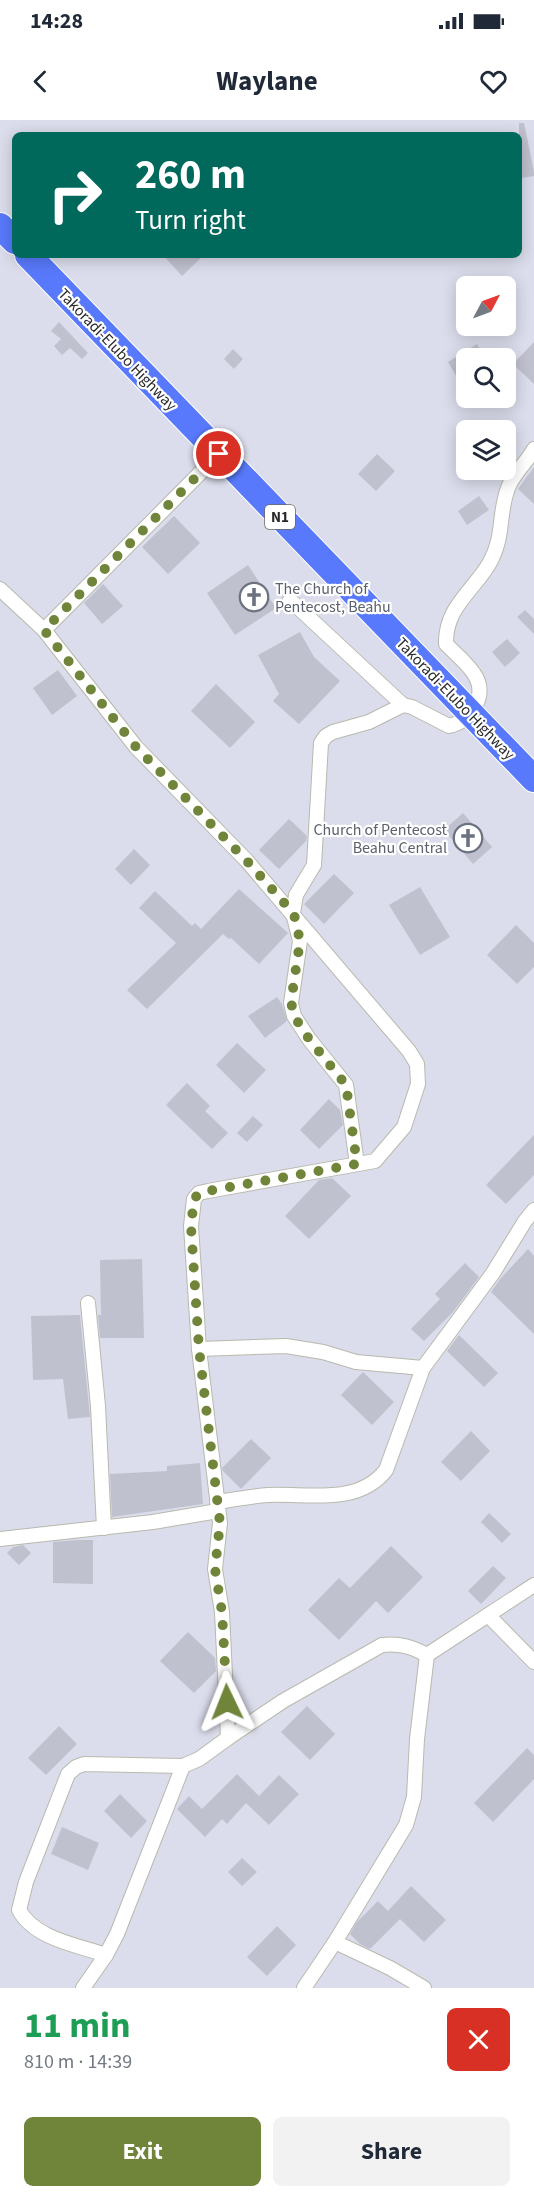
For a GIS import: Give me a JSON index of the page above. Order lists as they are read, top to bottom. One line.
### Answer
{"streets":{"highway":["Takoradi-Elubo Highway","N1"]},"places":{"church":["The Church of Pentecost, Beahu","Church of Pentecost Beahu Central"]},"north":"top right","page":{"status":"14:28","header":"Waylane","turn":["260 m","Turn right"],"heading":["11 min","810 m · 14:39"],"buttons":["Exit","Share"]}}
